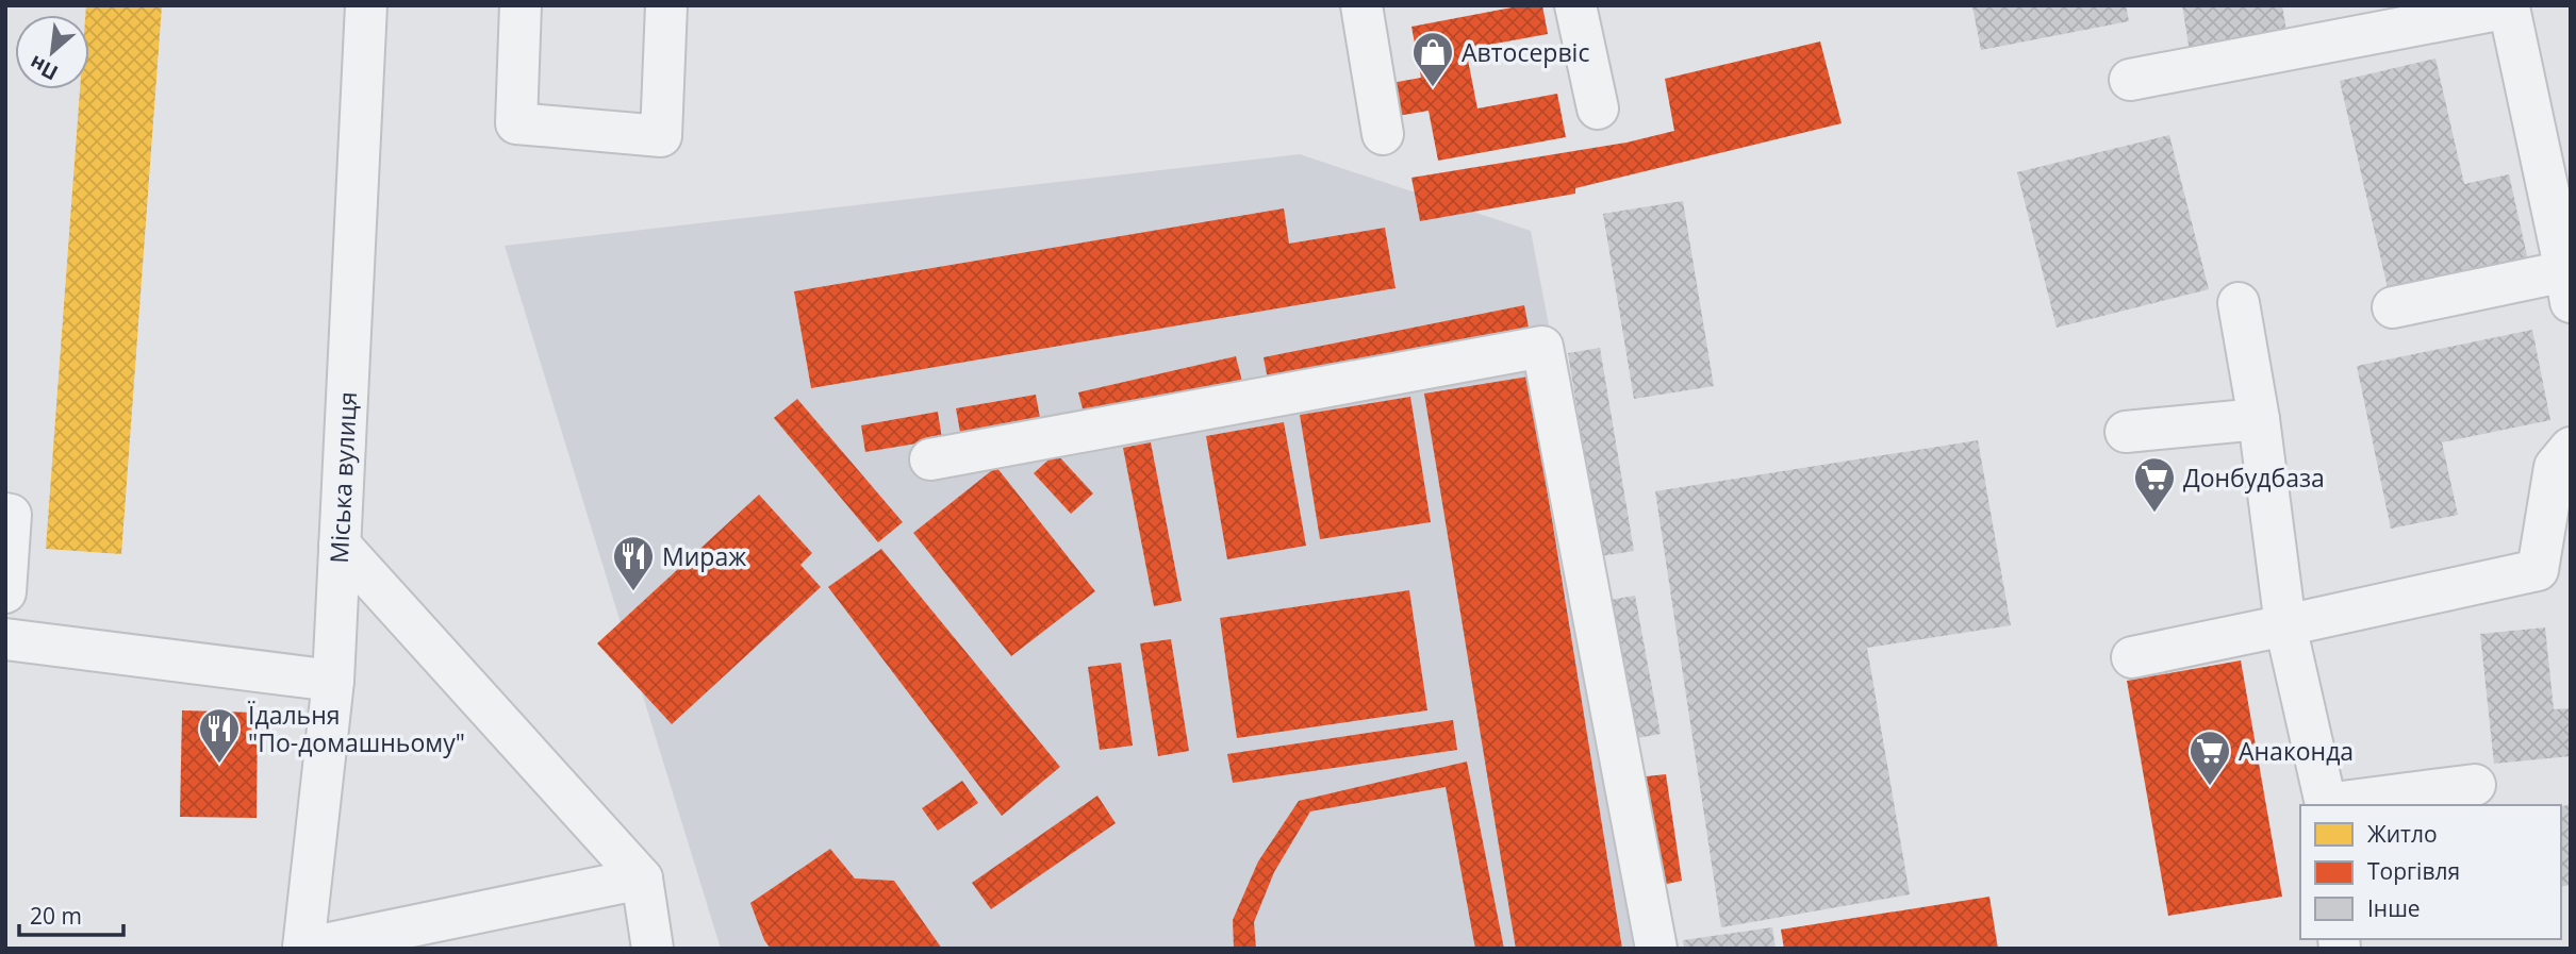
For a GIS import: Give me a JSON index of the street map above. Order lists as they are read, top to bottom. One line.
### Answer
{"streets":{"street":["Міська вулиця"]},"places":{"shop":["Автосервіс"],"supermarket":["Донбудбаза","Анаконда"],"restaurant":["Мираж","Їдальня \"По-домашньому\""]},"legend":["Житло","Торгівля","Інше"],"scale_bar":"20 m","north":"bottom left"}
